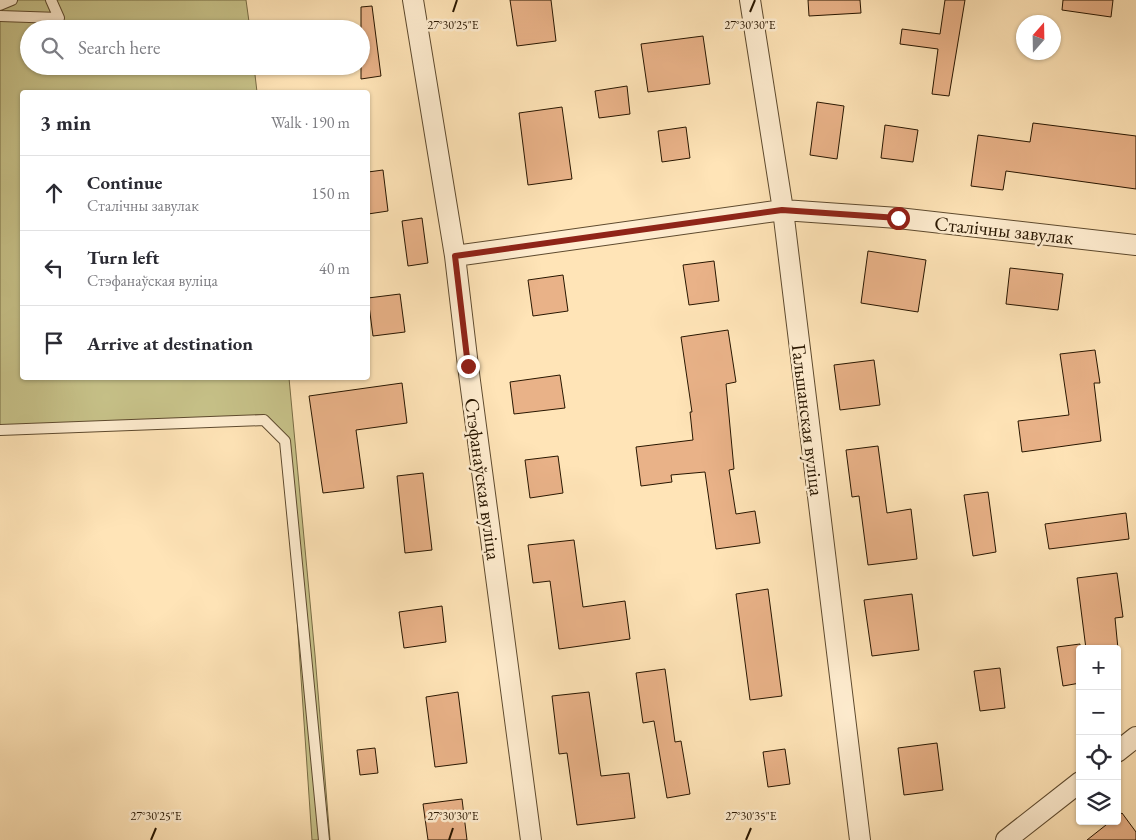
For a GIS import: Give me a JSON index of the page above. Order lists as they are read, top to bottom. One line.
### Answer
{"streets":{"street":["Сталічны завулак","Гальшанская вуліца","Стэфанаўская вуліца"]},"crossings":[["Сталічны завулак","Гальшанская вуліца"],["Сталічны завулак","Стэфанаўская вуліца"]],"north":"top","page":{"search":"Search here","heading":["3 min","Walk · 190 m"],"list":[["Continue","Сталічны завулак","150 m"],["Turn left","Стэфанаўская вуліца","40 m"],"Arrive at destination"],"map_buttons":["+","−"]},"coordinates":["27°30'25\"E","27°30'30\"E","27°30'35\"E"]}
